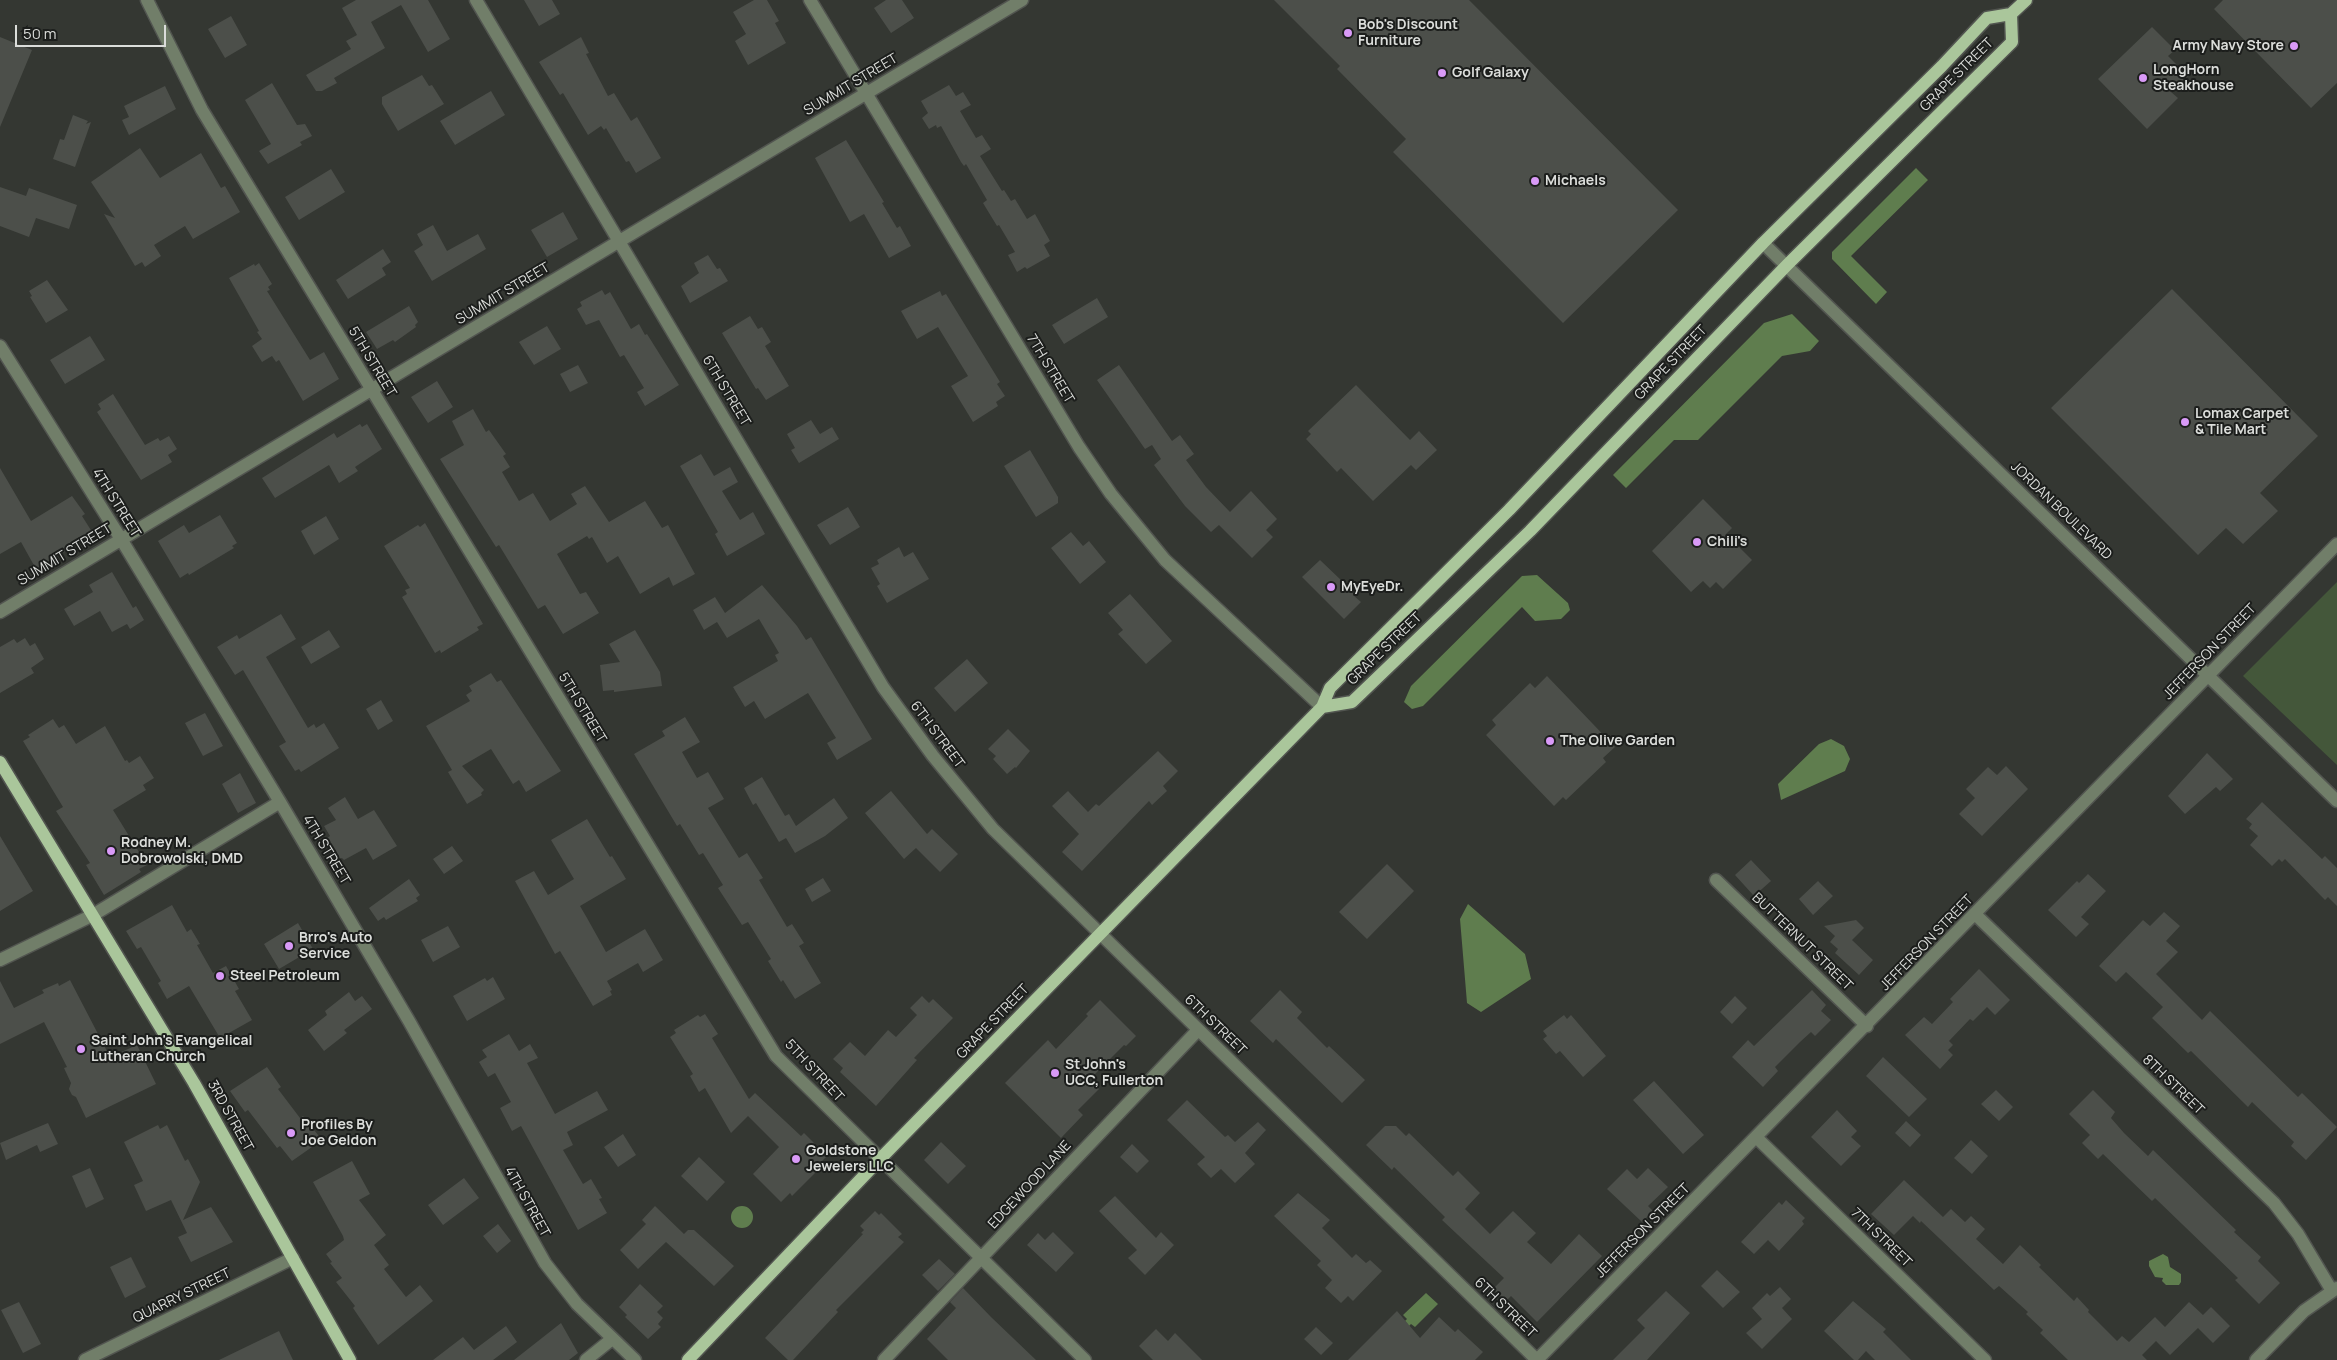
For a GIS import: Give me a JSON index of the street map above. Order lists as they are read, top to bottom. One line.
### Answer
{"streets":{"main road":["GRAPE STREET","3RD STREET"],"street":["SUMMIT STREET","5TH STREET","7TH STREET","6TH STREET","4TH STREET","JORDAN BOULEVARD","JEFFERSON STREET","BUTTERNUT STREET","8TH STREET","EDGEWOOD LANE","QUARRY STREET"]},"crossings":[["GRAPE STREET","5TH STREET"],["GRAPE STREET","7TH STREET"],["GRAPE STREET","6TH STREET"],["GRAPE STREET","JORDAN BOULEVARD"],["SUMMIT STREET","5TH STREET"],["SUMMIT STREET","7TH STREET"],["SUMMIT STREET","6TH STREET"],["SUMMIT STREET","4TH STREET"],["5TH STREET","EDGEWOOD LANE"],["7TH STREET","JEFFERSON STREET"],["6TH STREET","JEFFERSON STREET"],["6TH STREET","EDGEWOOD LANE"],["JORDAN BOULEVARD","JEFFERSON STREET"],["JEFFERSON STREET","BUTTERNUT STREET"],["JEFFERSON STREET","8TH STREET"],["3RD STREET","QUARRY STREET"]],"places":["Bob's Discount Furniture","Army Navy Store","Golf Galaxy","LongHorn Steakhouse","Michaels","Lomax Carpet & Tile Mart","Chili's","MyEyeDr.","The Olive Garden","Rodney M. Dobrowolski, DMD","Brro's Auto Service","Steel Petroleum","Saint John's Evangelical Lutheran Church","St John's UCC, Fullerton","Profiles By Joe Geldon","Goldstone Jewelers LLC"],"scale_bar":"50 m"}
